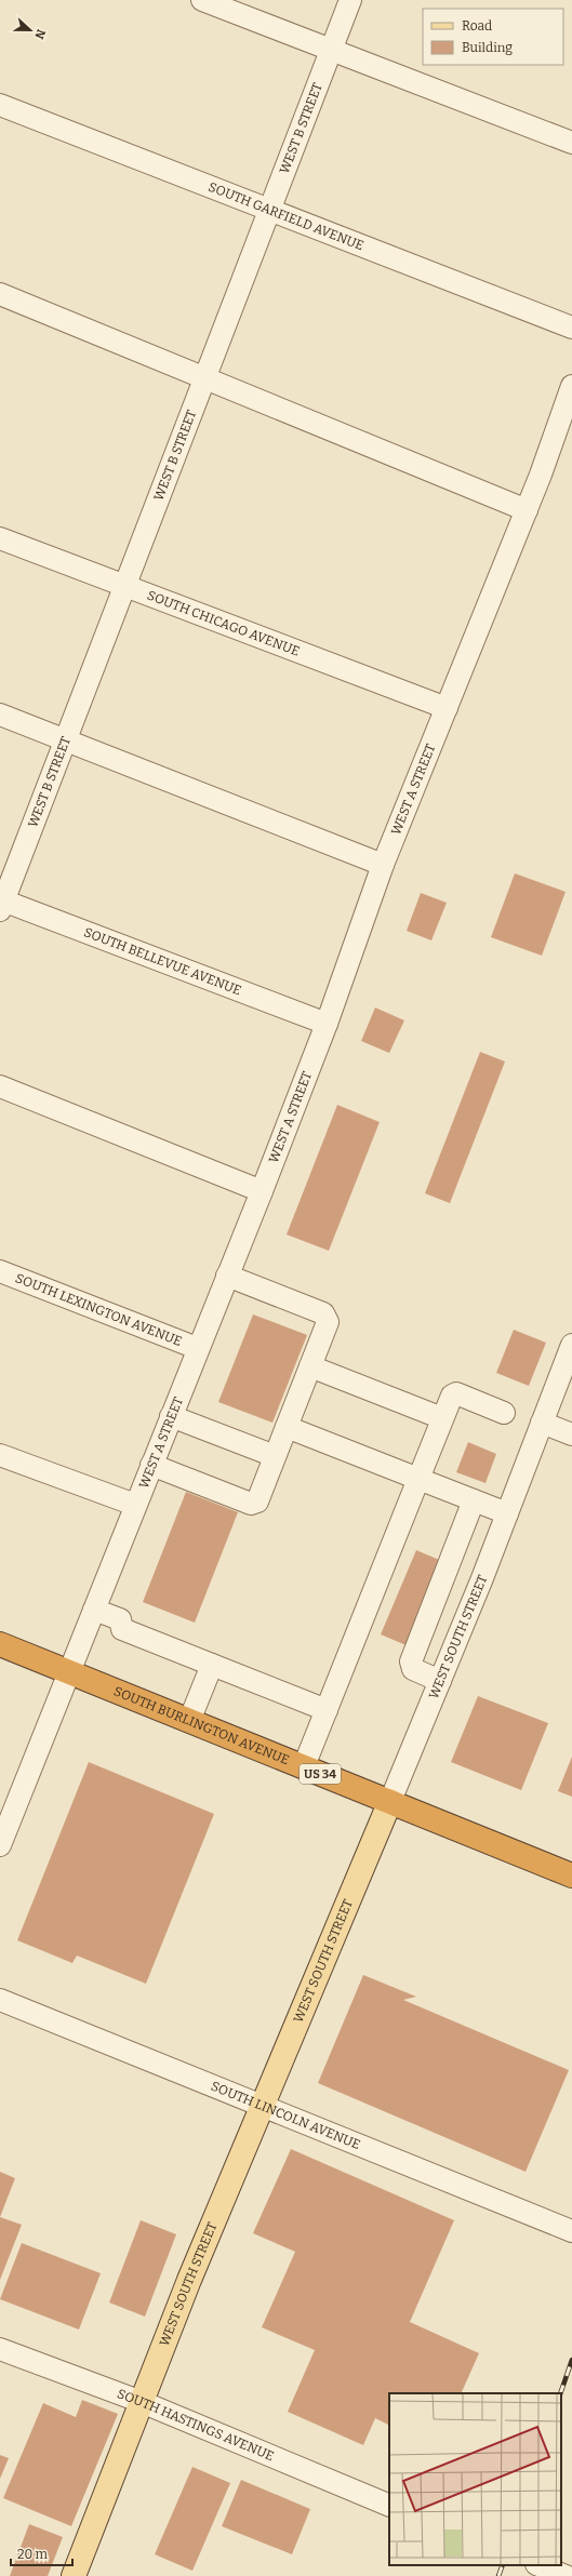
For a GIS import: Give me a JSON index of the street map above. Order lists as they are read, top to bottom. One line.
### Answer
{"streets":{"highway":["SOUTH BURLINGTON AVENUE","US 34"],"main road":["WEST SOUTH STREET"],"street":["WEST B STREET","SOUTH GARFIELD AVENUE","SOUTH CHICAGO AVENUE","WEST A STREET","SOUTH BELLEVUE AVENUE","SOUTH LEXINGTON AVENUE","SOUTH LINCOLN AVENUE","SOUTH HASTINGS AVENUE"]},"crossings":[["WEST B STREET","SOUTH GARFIELD AVENUE"],["WEST B STREET","SOUTH CHICAGO AVENUE"],["WEST B STREET","SOUTH BELLEVUE AVENUE"],["SOUTH CHICAGO AVENUE","WEST A STREET"],["WEST A STREET","SOUTH BELLEVUE AVENUE"],["WEST A STREET","SOUTH LEXINGTON AVENUE"],["WEST A STREET","SOUTH BURLINGTON AVENUE"],["WEST SOUTH STREET","SOUTH BURLINGTON AVENUE"],["WEST SOUTH STREET","SOUTH LINCOLN AVENUE"],["WEST SOUTH STREET","SOUTH HASTINGS AVENUE"]],"legend":["Road","Building"],"scale_bar":"20 m","north":"right"}
